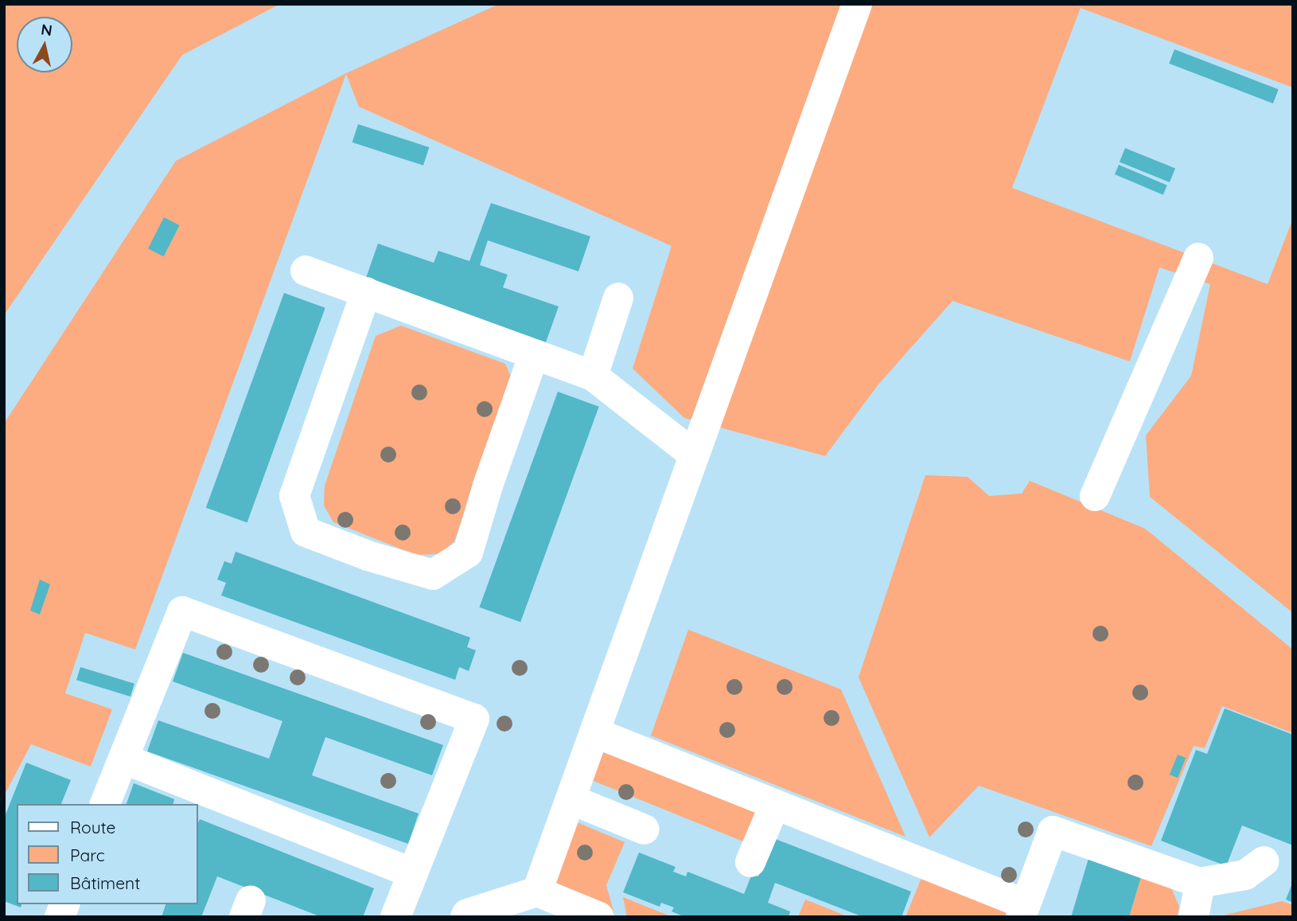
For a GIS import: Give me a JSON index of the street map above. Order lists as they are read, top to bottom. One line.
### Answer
{"legend":["Route","Parc","Bâtiment"],"north":"top"}
